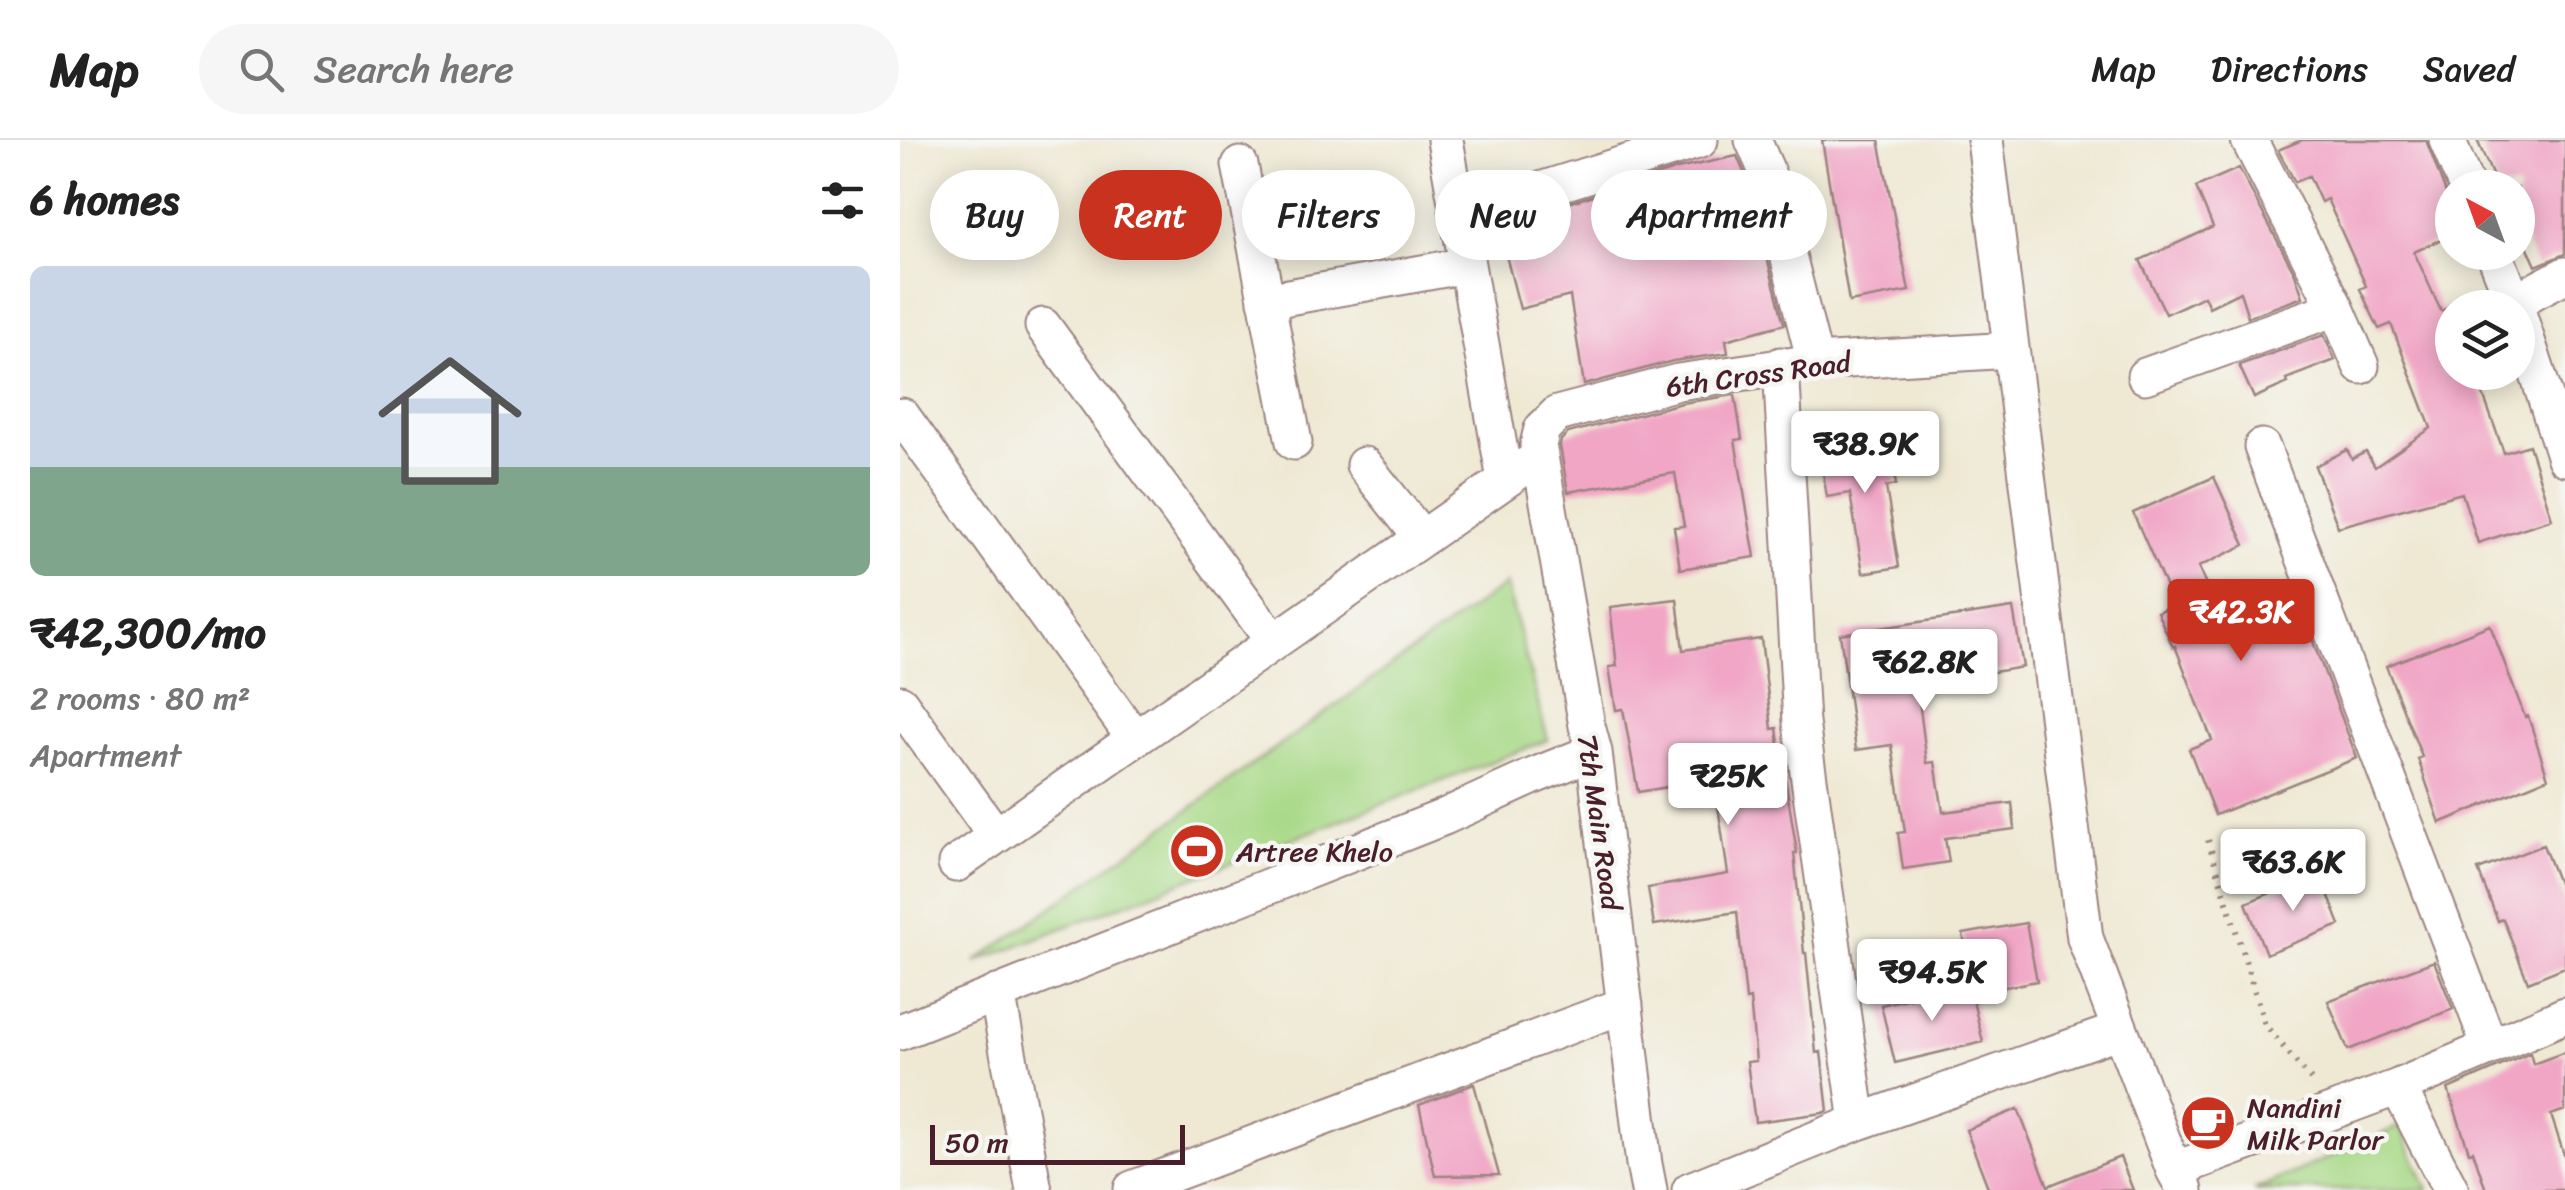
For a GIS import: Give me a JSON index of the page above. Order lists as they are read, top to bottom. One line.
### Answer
{"streets":{"street":["6th Cross Road","7th Main Road"]},"crossings":[["6th Cross Road","7th Main Road"]],"places":{"sports":["Artree Khelo"],"cafe":["Nandini Milk Parlor"]},"scale_bar":"50 m","north":"top left","page":{"header":"Map","search":"Search here","nav":["Map","Directions","Saved"],"heading":"6 homes","chip":["Buy","Rent","Filters","New","Apartment"],"list":[{"name":"₹42,300/mo","note":"2 rooms · 80 m² · Apartment"}],"price":["₹38.9K","₹42.3K","₹62.8K","₹25K","₹63.6K","₹94.5K"],"scale":"50 m"}}
